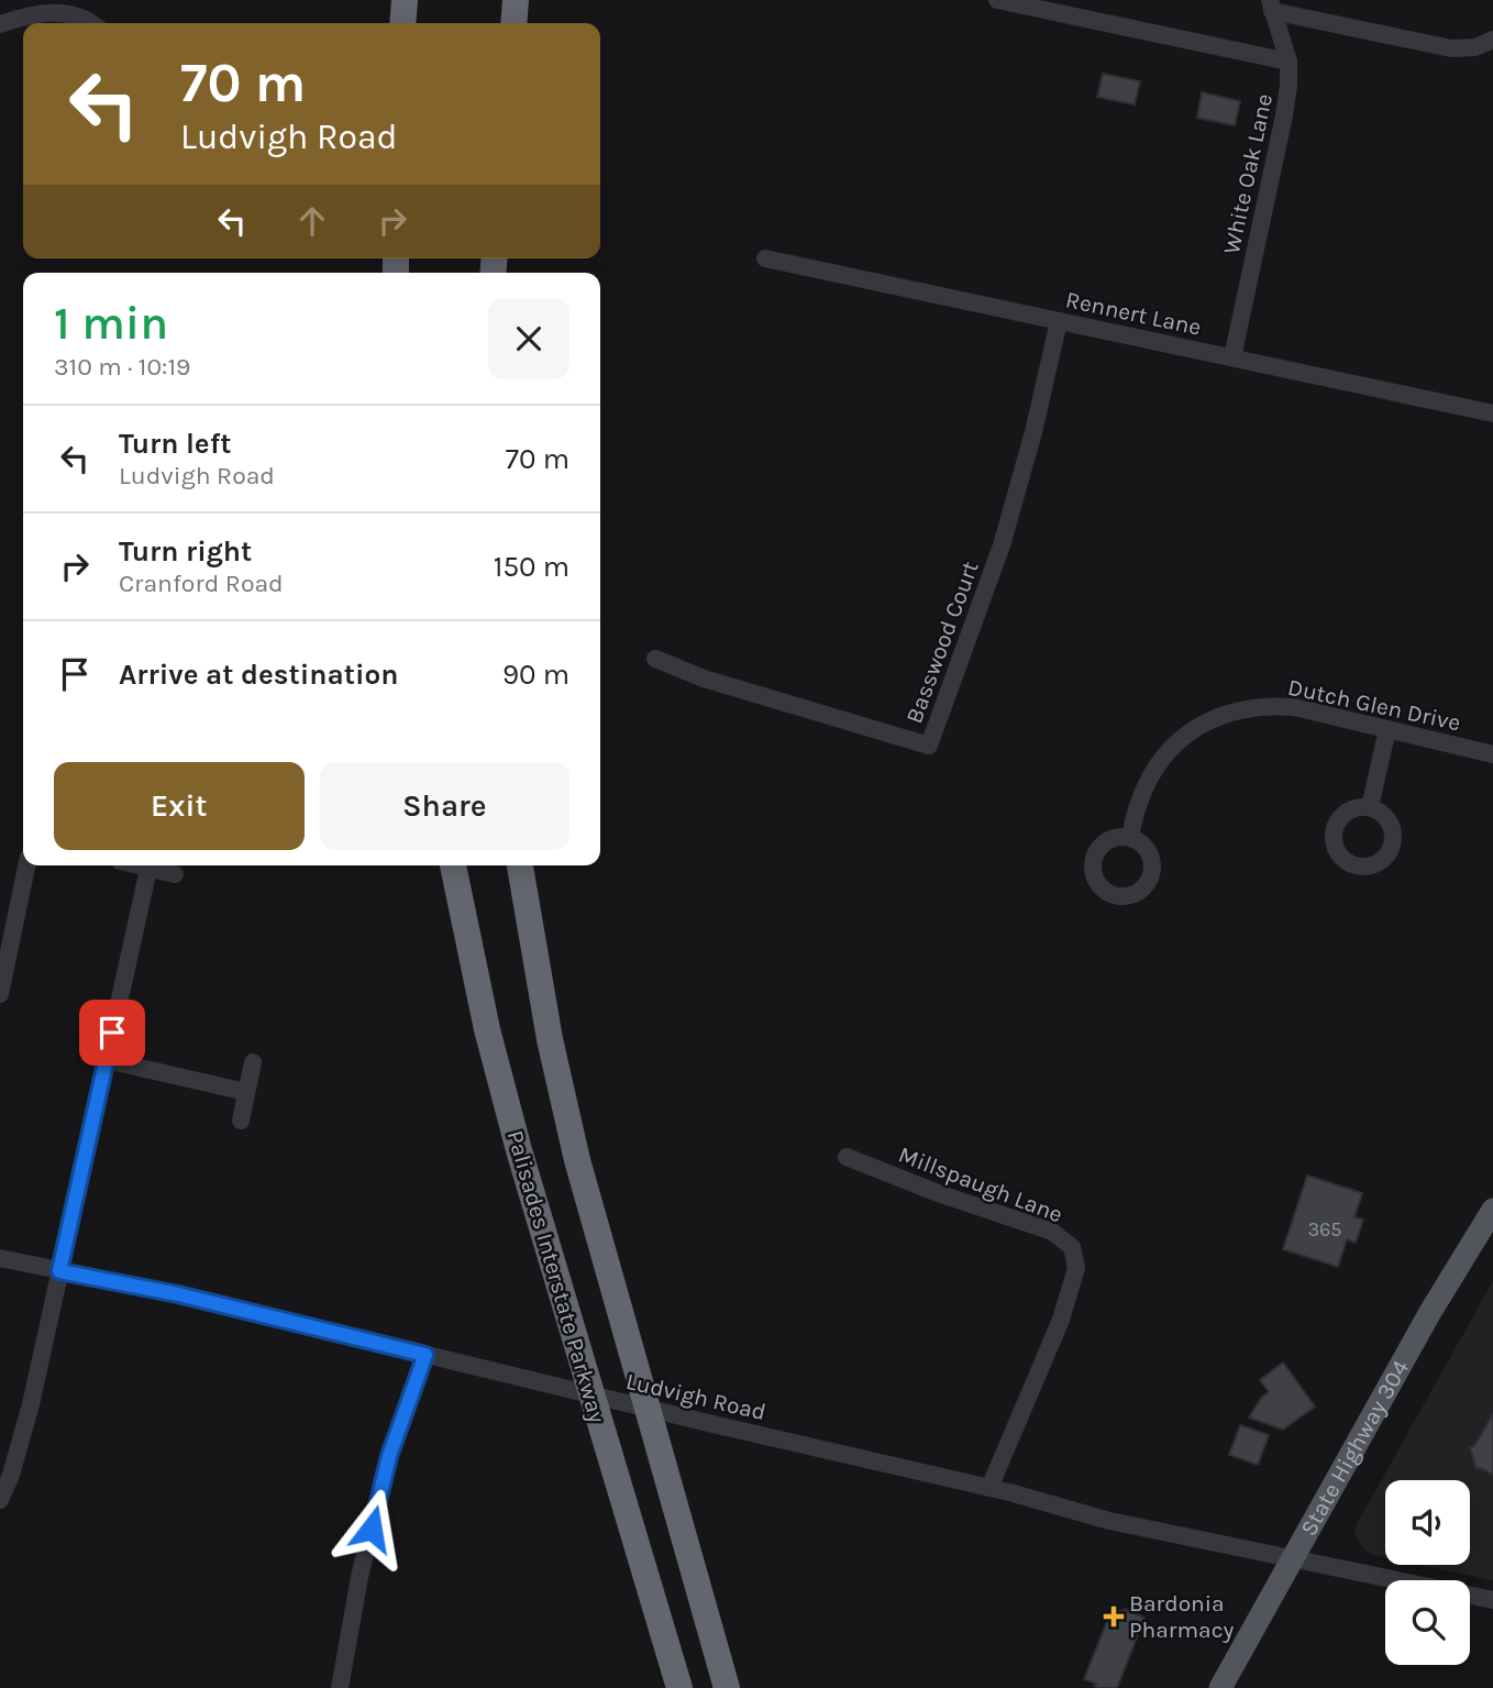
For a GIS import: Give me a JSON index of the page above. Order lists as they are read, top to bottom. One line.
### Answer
{"streets":{"highway":["Palisades Interstate Parkway"],"main road":["State Highway 304"],"street":["White Oak Lane","Rennert Lane","Basswood Court","Dutch Glen Drive","Millspaugh Lane","Ludvigh Road"]},"crossings":[["White Oak Lane","Rennert Lane"],["Rennert Lane","Basswood Court"],["Millspaugh Lane","Ludvigh Road"],["Ludvigh Road","State Highway 304"]],"places":{"health":["Bardonia Pharmacy"]},"house_numbers":["365"],"page":{"turn":["70 m","Ludvigh Road"],"heading":["1 min","310 m · 10:19"],"list":[{"name":"Turn left","note":"Ludvigh Road","value":"70 m"},{"name":"Turn right","note":"Cranford Road","value":"150 m"},{"name":"Arrive at destination","value":"90 m"}],"buttons":["Exit","Share"]}}
